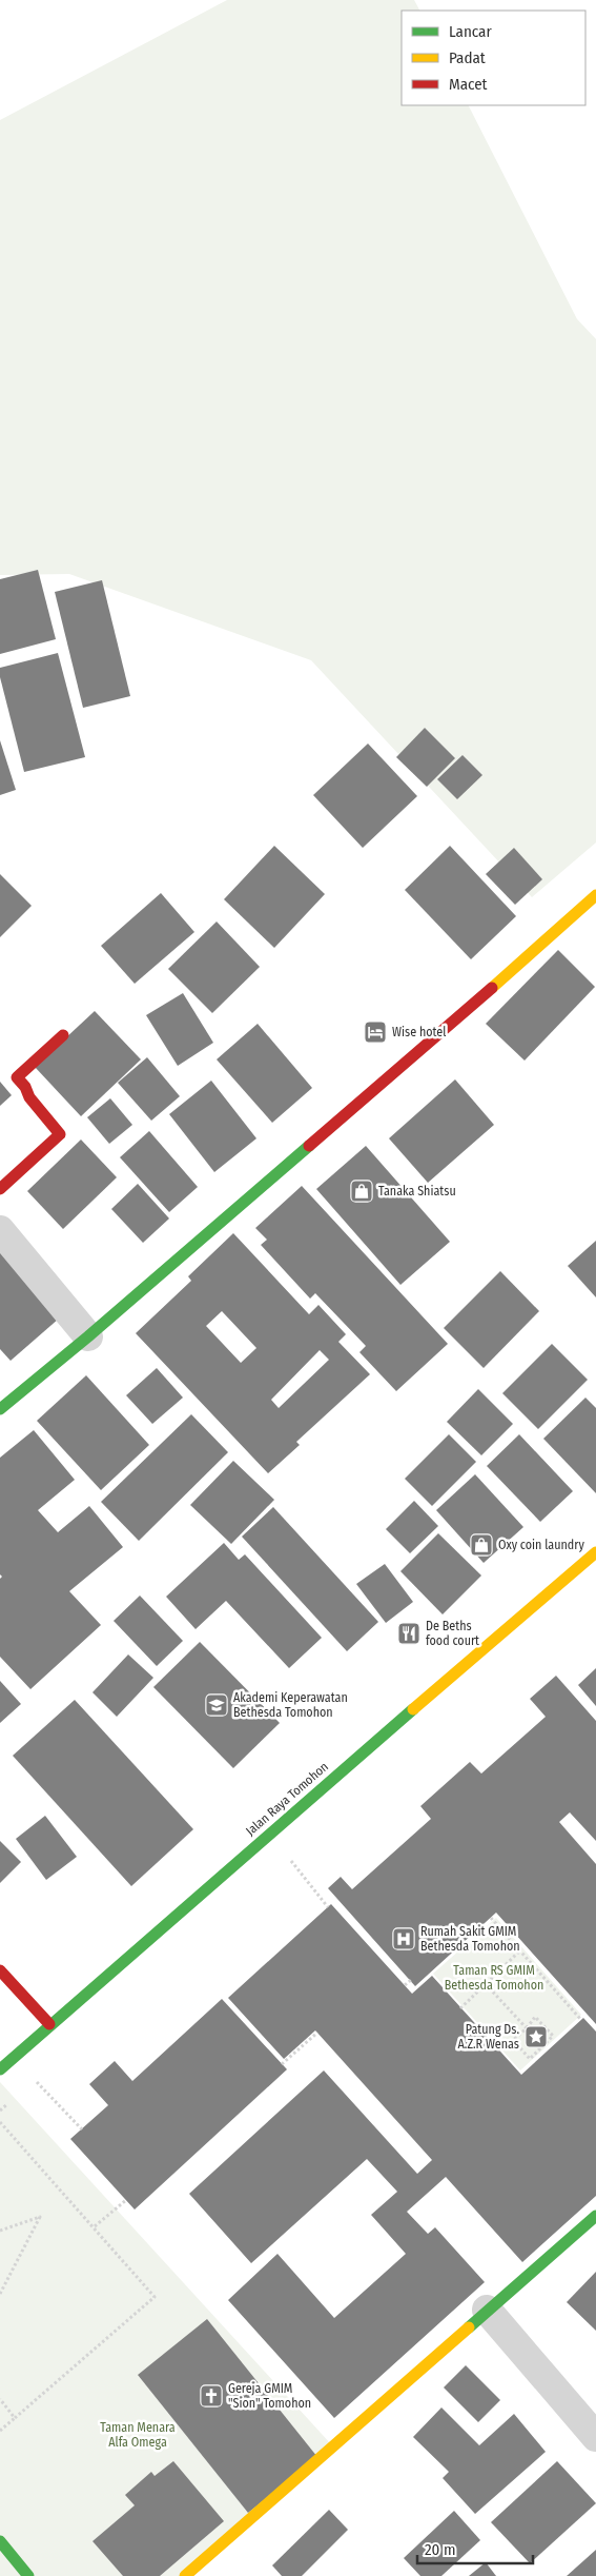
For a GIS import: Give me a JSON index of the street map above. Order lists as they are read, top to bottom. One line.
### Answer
{"streets":{"main road":["Jalan Raya Tomohon"]},"parks":["Taman RS GMIM Bethesda Tomohon","Taman Menara Alfa Omega"],"places":{"hotel":["Wise hotel"],"shop":["Tanaka Shiatsu","Oxy coin laundry"],"restaurant":["De Beths food court"],"school or university":["Akademi Keperawatan Bethesda Tomohon"],"hospital":["Rumah Sakit GMIM Bethesda Tomohon"],"place":["Patung Ds. A.Z.R Wenas"],"church":["Gereja GMIM \"Sion\" Tomohon"]},"legend":["Lancar","Padat","Macet"],"scale_bar":"20 m"}
